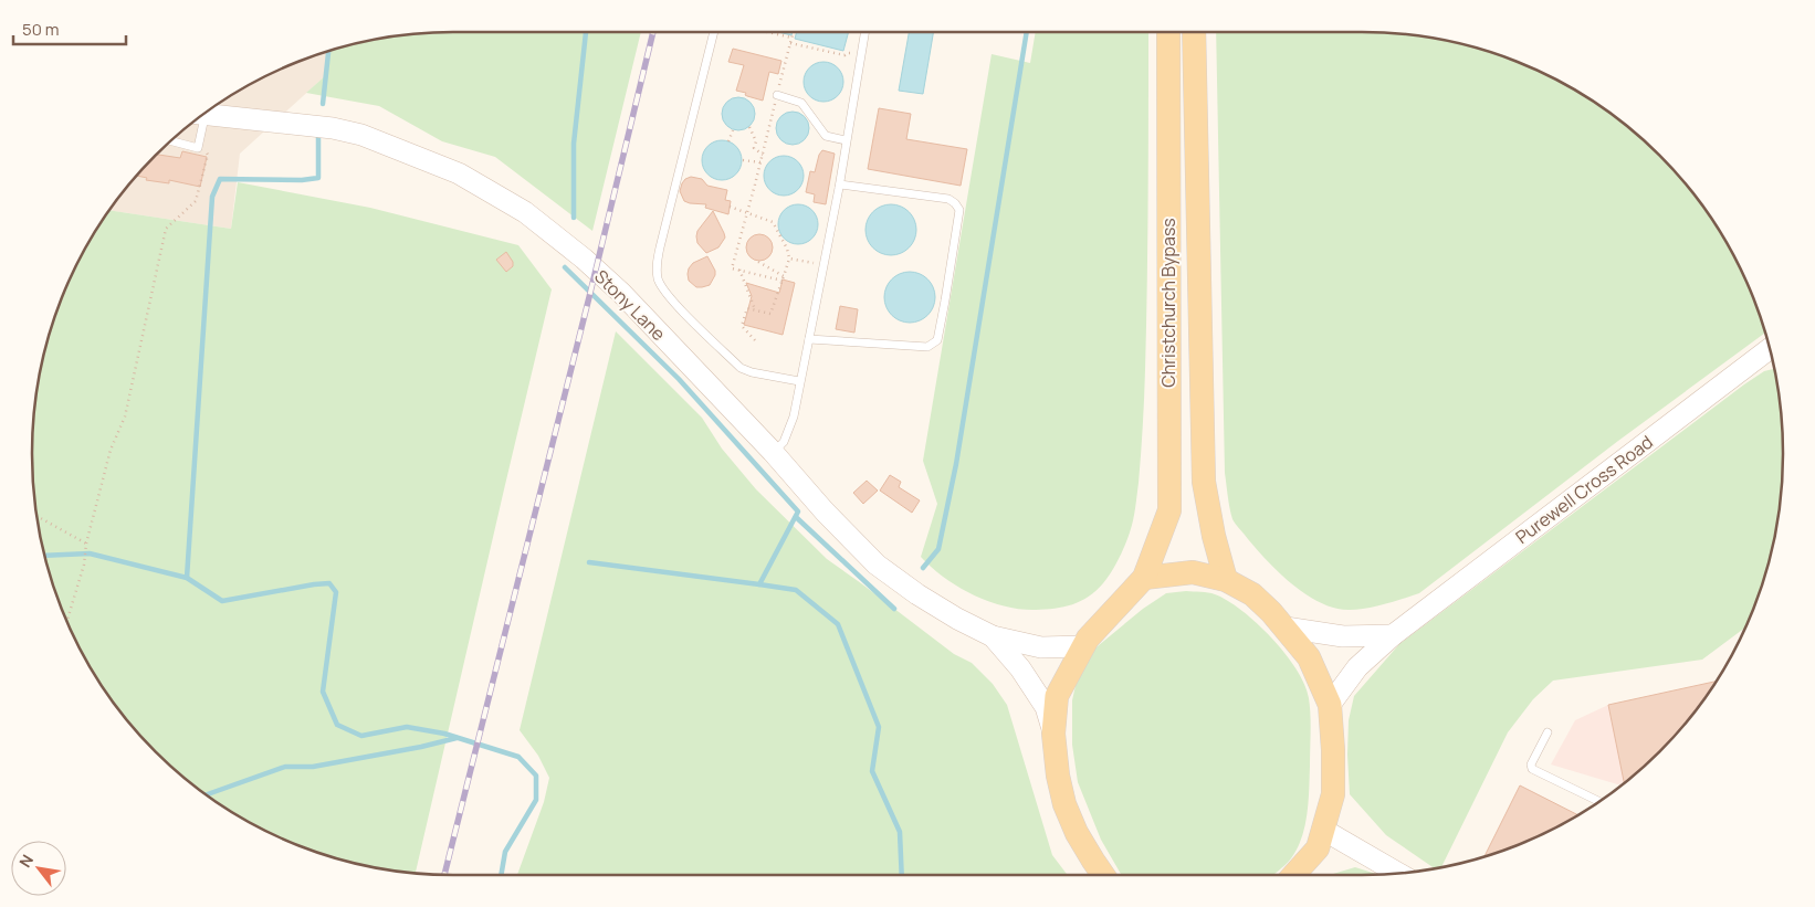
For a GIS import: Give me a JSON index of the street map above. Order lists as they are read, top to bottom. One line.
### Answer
{"streets":{"main road":["Christchurch Bypass","Stony Lane","Purewell Cross Road"]},"scale_bar":"50 m","north":"top left"}
